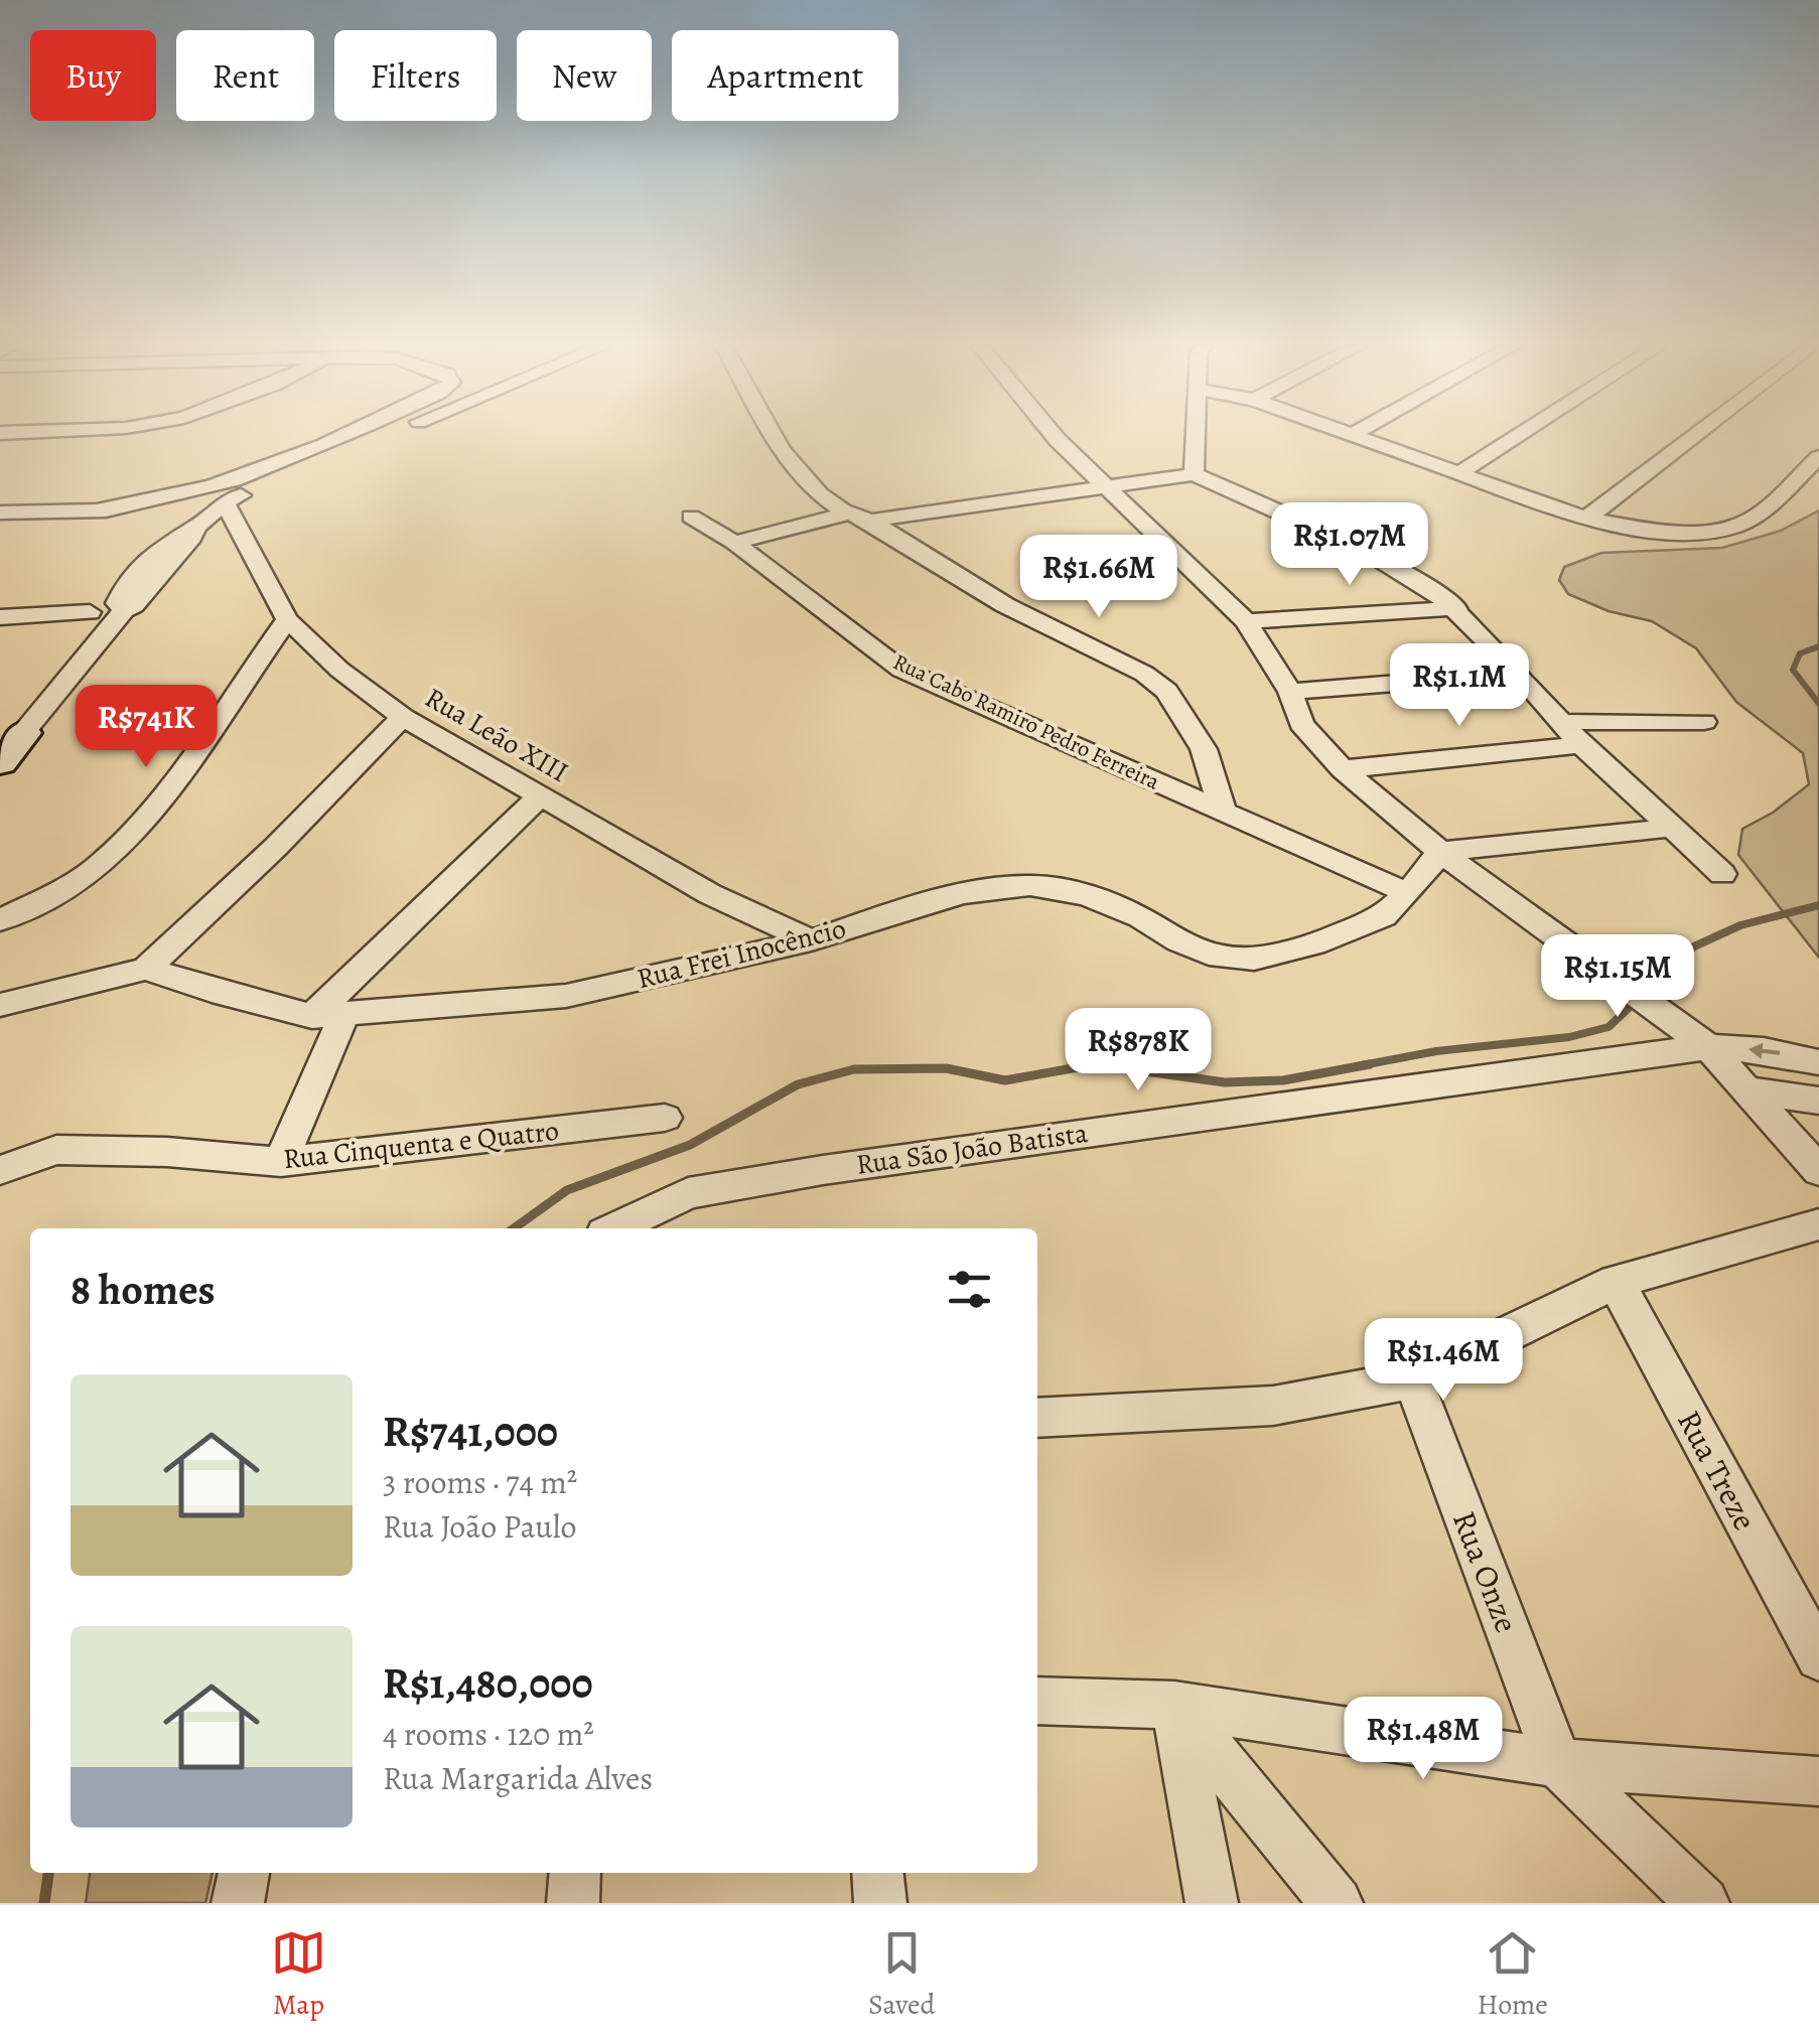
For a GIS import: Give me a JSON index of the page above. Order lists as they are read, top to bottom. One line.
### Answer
{"streets":{"street":["Rua Cabo Ramiro Pedro Ferreira","Rua Leão XIII","Rua Frei Inocêncio","Rua Cinquenta e Quatro","Rua São João Batista","Rua Treze","Rua Onze"]},"crossings":[["Rua Cabo Ramiro Pedro Ferreira","Rua Frei Inocêncio"],["Rua Leão XIII","Rua Frei Inocêncio"]],"page":{"chip":["Buy","Rent","Filters","New","Apartment"],"price":["R$1.07M","R$1.66M","R$1.1M","R$741K","R$1.15M","R$878K","R$1.46M","R$1.48M"],"heading":"8 homes","list":[{"name":"R$741,000","note":"3 rooms · 74 m² · Rua João Paulo"},{"name":"R$1,480,000","note":"4 rooms · 120 m² · Rua Margarida Alves"}],"tabs":["Map","Saved","Home"]}}
